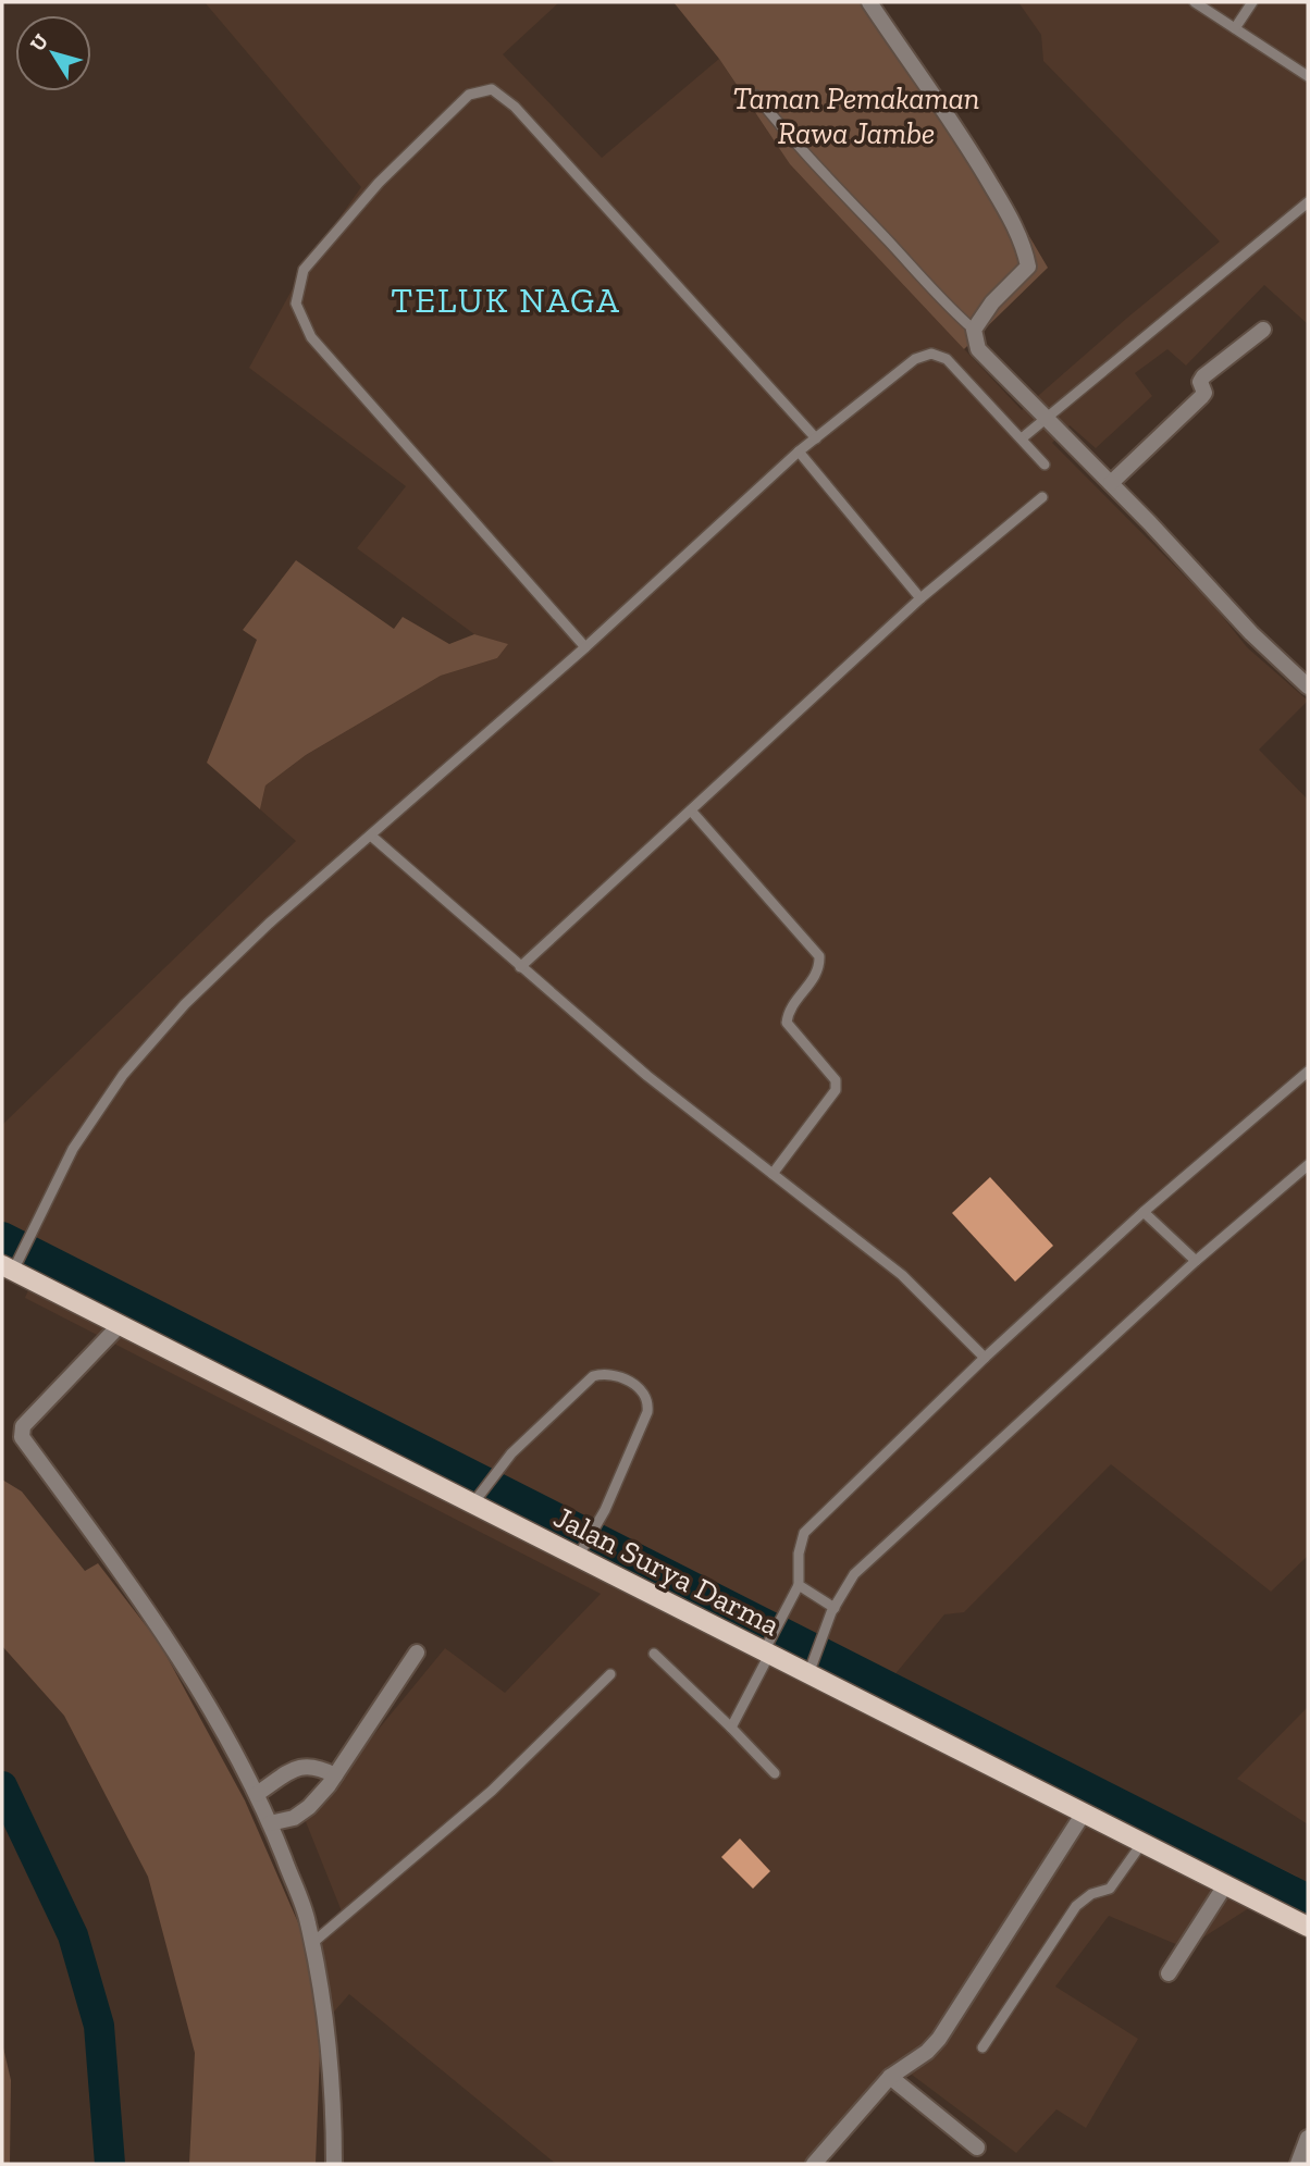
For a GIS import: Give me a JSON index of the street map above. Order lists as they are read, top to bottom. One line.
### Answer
{"streets":{"main road":["Jalan Surya Darma"]},"districts":["TELUK NAGA"],"parks":["Taman Pemakaman Rawa Jambe"],"north":"top left"}
